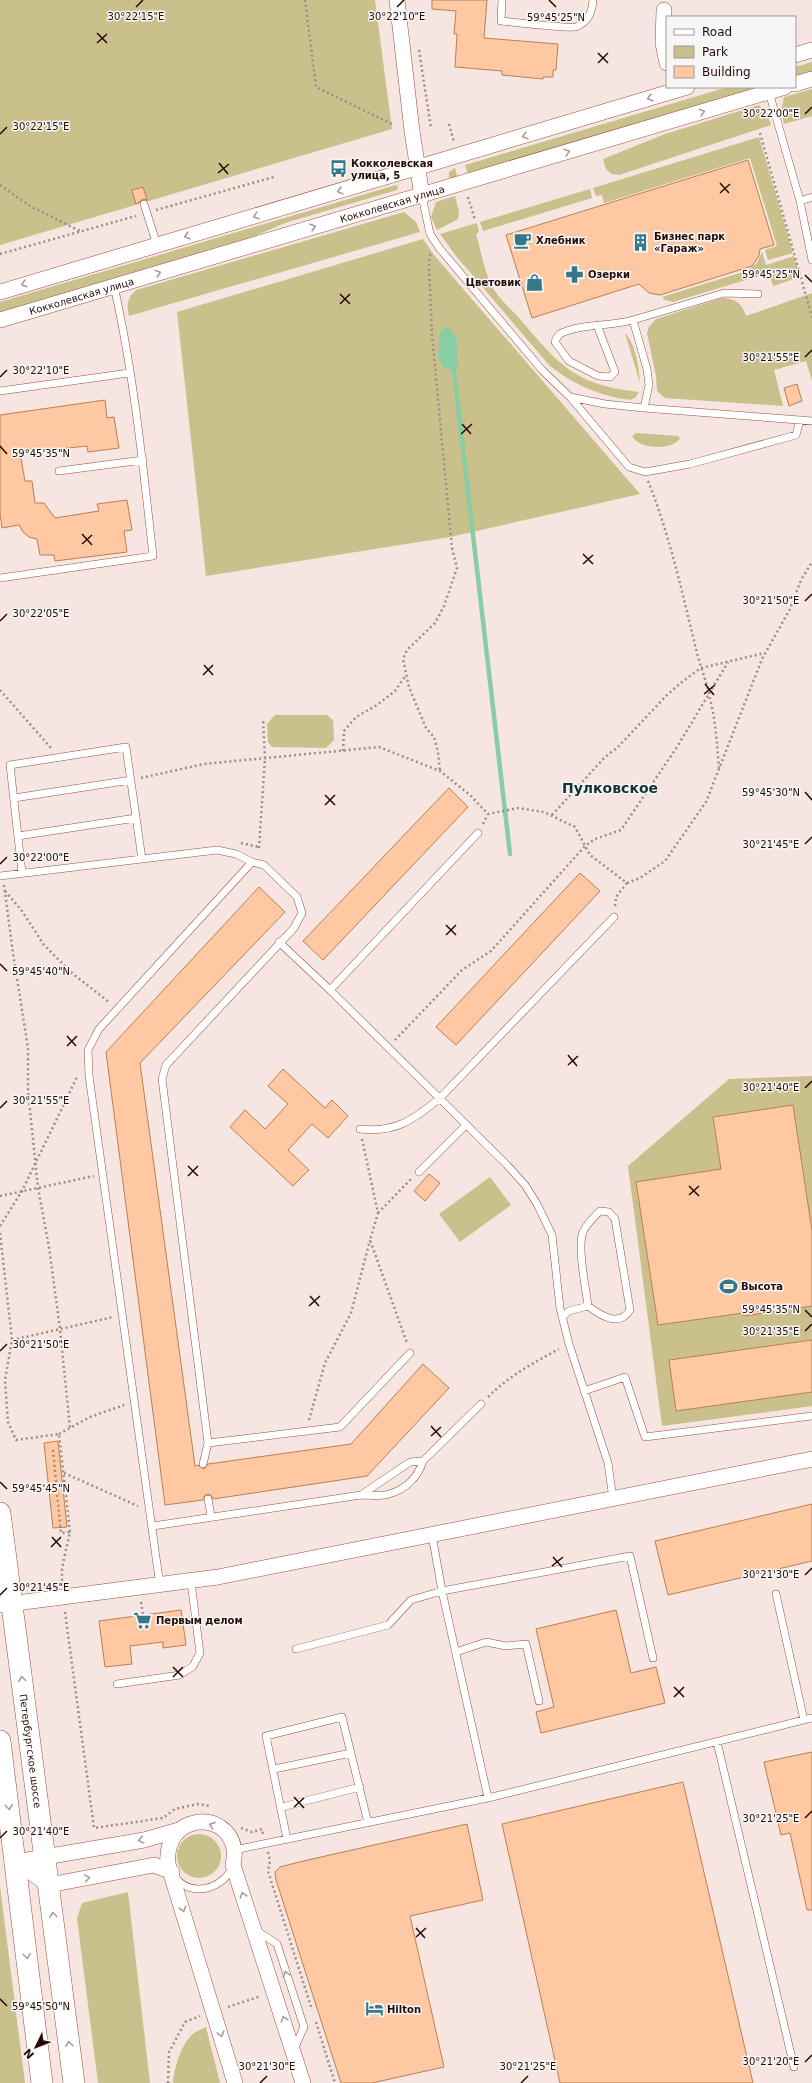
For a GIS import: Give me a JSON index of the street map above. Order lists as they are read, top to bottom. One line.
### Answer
{"streets":{"main road":["Петербургское шоссе"],"street":["Кокколевская улица"]},"districts":["Пулковское"],"places":{"bus stop":["Кокколевская улица, 5"],"cafe":["Хлебник"],"building":["Бизнес парк «Гараж»"],"pharmacy":["Озерки"],"shop":["Цветовик"],"sports":["Высота"],"supermarket":["Первым делом"],"hotel":["Hilton"]},"legend":["Road","Park","Building"],"north":"bottom left","coordinates":["30°22'15\"E","30°22'10\"E","59°45'25\"N","30°22'00\"E","30°21'55\"E","59°45'35\"N","30°21'50\"E","30°22'05\"E","59°45'30\"N","30°21'45\"E","59°45'40\"N","30°21'40\"E","30°21'35\"E","59°45'45\"N","30°21'30\"E","30°21'25\"E","59°45'50\"N","30°21'20\"E"]}
